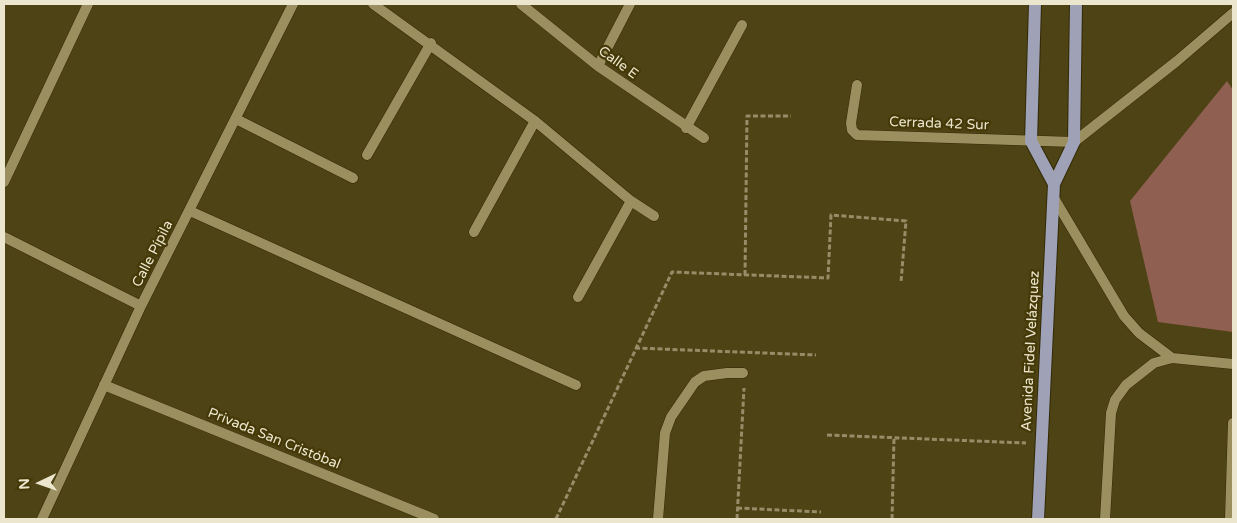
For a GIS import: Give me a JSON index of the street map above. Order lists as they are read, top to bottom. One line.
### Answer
{"streets":{"main road":["Avenida Fidel Velázquez"],"street":["Calle E","Cerrada 42 Sur","Calle Pípila","Privada San Cristóbal"]},"crossings":[["Cerrada 42 Sur","Avenida Fidel Velázquez"],["Calle Pípila","Privada San Cristóbal"]],"north":"left"}
